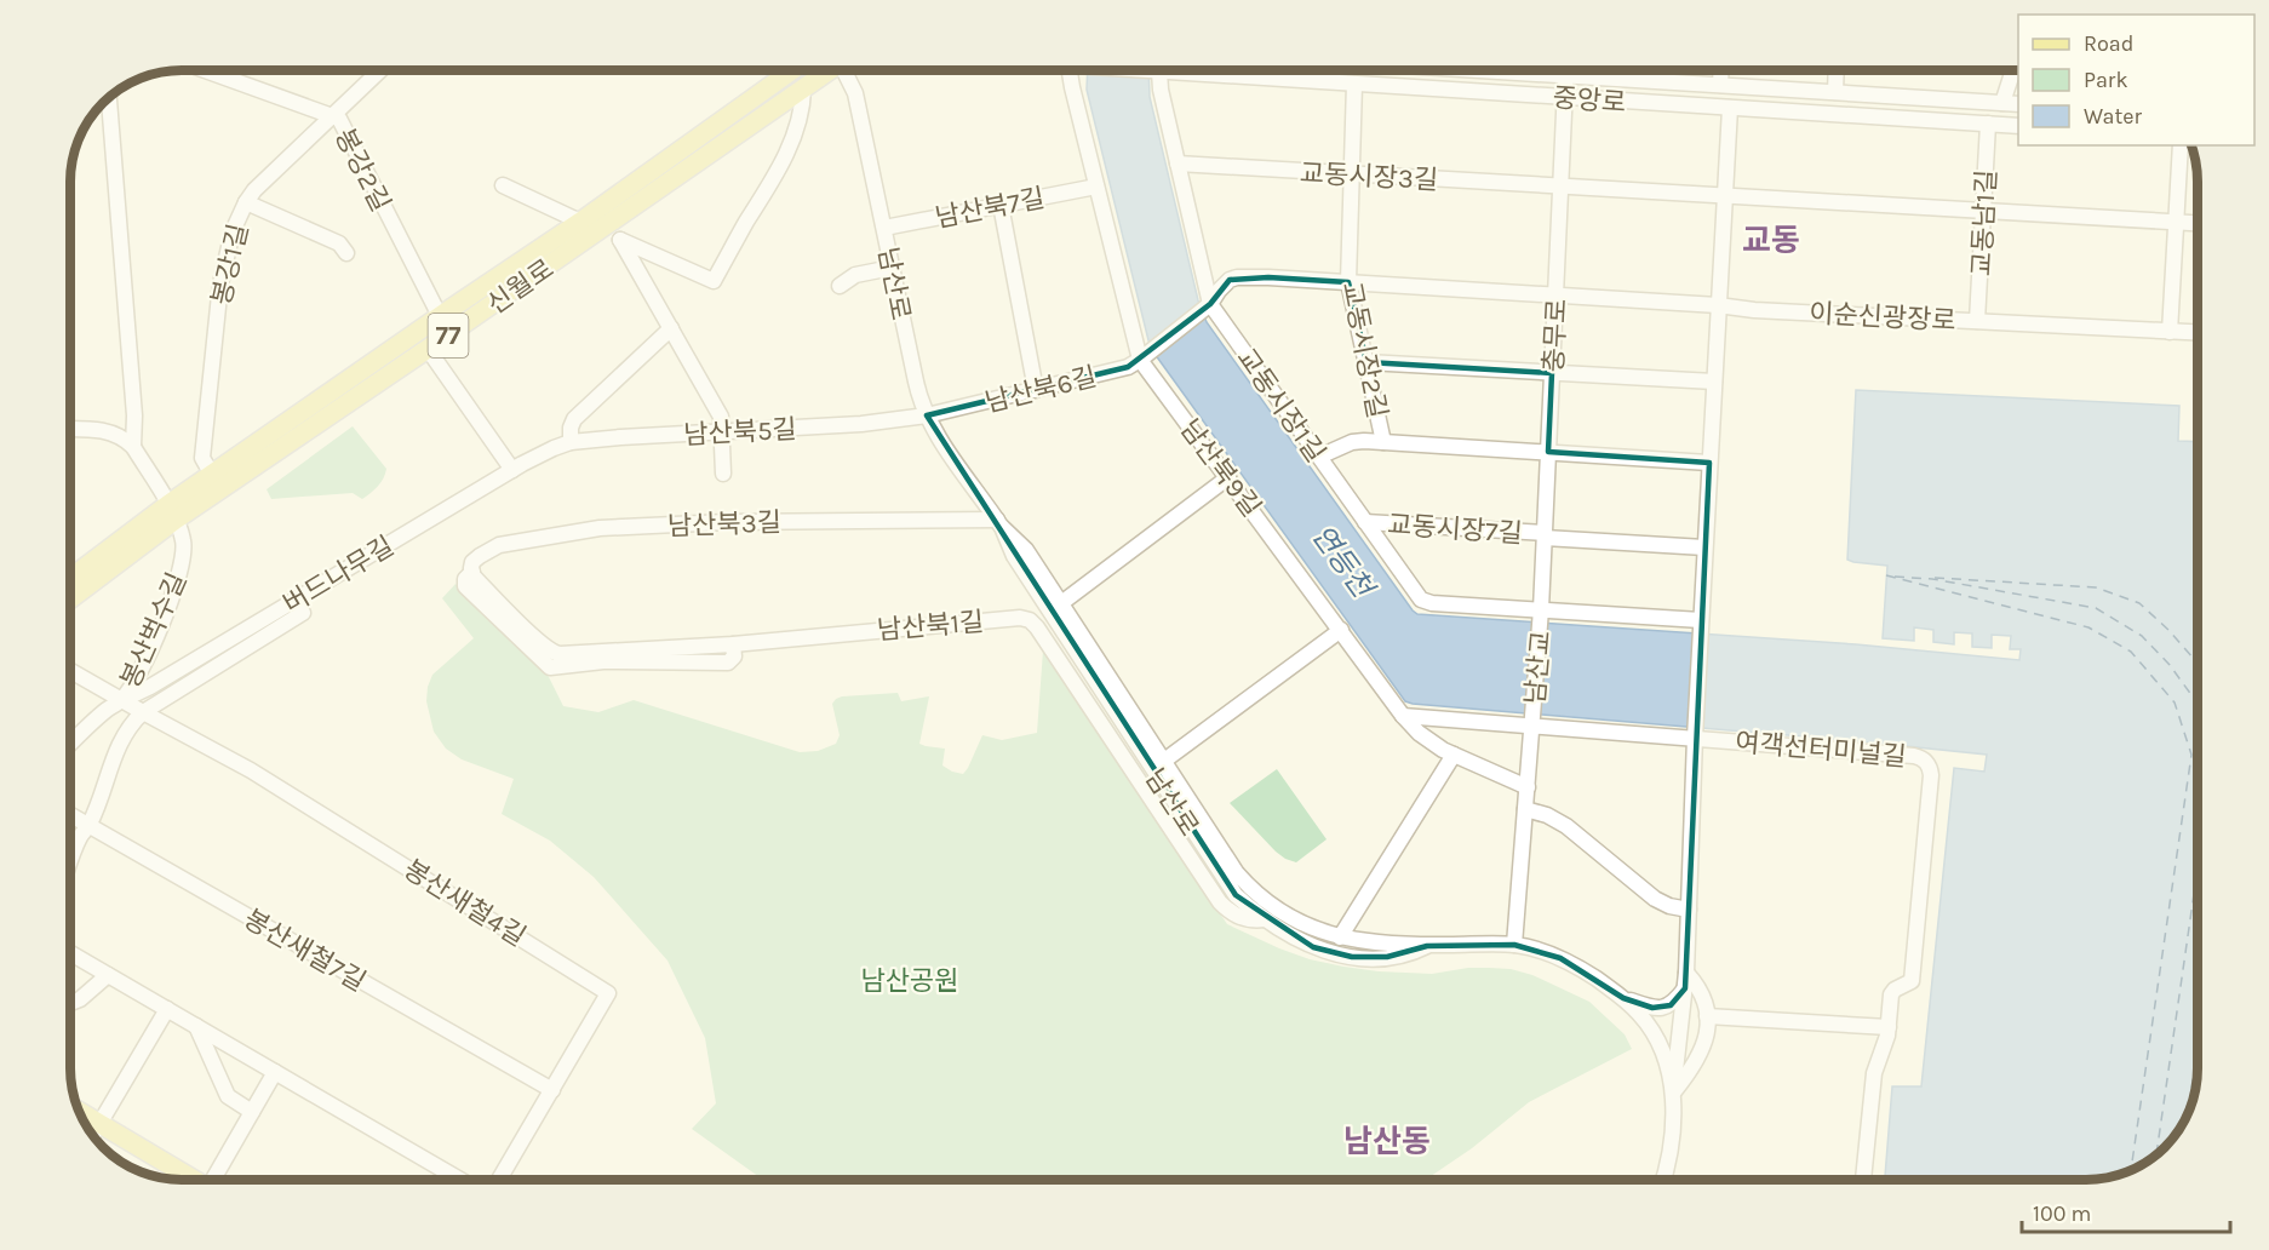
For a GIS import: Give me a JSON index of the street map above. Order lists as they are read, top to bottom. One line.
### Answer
{"streets":{"main road":["신월로","77"],"street":["중앙로","봉강2길","교동시장3길","남산북7길","교동남1길","봉강1길","남산로","이순신광장로","충무로","교동시장2길","남산북6길","교동시장1길","남산북5길","남산북9길","남산북3길","교동시장7길","버드나무길","남산북1길","봉산벅수길","남산교","여객선터미널길","봉산새철4길","봉산새철7길"]},"crossings":[["중앙로","교동남1길"],["중앙로","충무로"],["중앙로","교동시장2길"],["중앙로","교동시장1길"],["봉강2길","봉강1길"],["봉강2길","신월로"],["교동시장3길","교동남1길"],["교동시장3길","충무로"],["교동시장3길","교동시장2길"],["교동시장3길","교동시장1길"],["남산북7길","남산로"],["남산북7길","남산북9길"],["교동남1길","이순신광장로"],["봉강1길","신월로"],["남산로","남산북6길"],["남산로","남산북5길"],["남산로","남산북3길"],["남산로","남산북1길"],["남산로","여객선터미널길"],["신월로","봉산벅수길"],["이순신광장로","충무로"],["이순신광장로","교동시장2길"],["이순신광장로","남산북6길"],["충무로","교동시장1길"],["충무로","교동시장7길"],["충무로","남산교"],["교동시장2길","남산북6길"],["남산북6길","교동시장1길"],["남산북6길","남산북5길"],["남산북6길","남산북9길"],["교동시장1길","교동시장7길"],["교동시장1길","남산교"],["남산북5길","버드나무길"],["남산북3길","남산북1길"],["버드나무길","봉산벅수길"],["버드나무길","봉산새철4길"],["봉산벅수길","봉산새철4길"],["봉산새철4길","봉산새철7길"]],"districts":["교동","남산동"],"water":["연등천"],"parks":["남산공원"],"legend":["Road","Park","Water"],"scale_bar":"100 m"}
